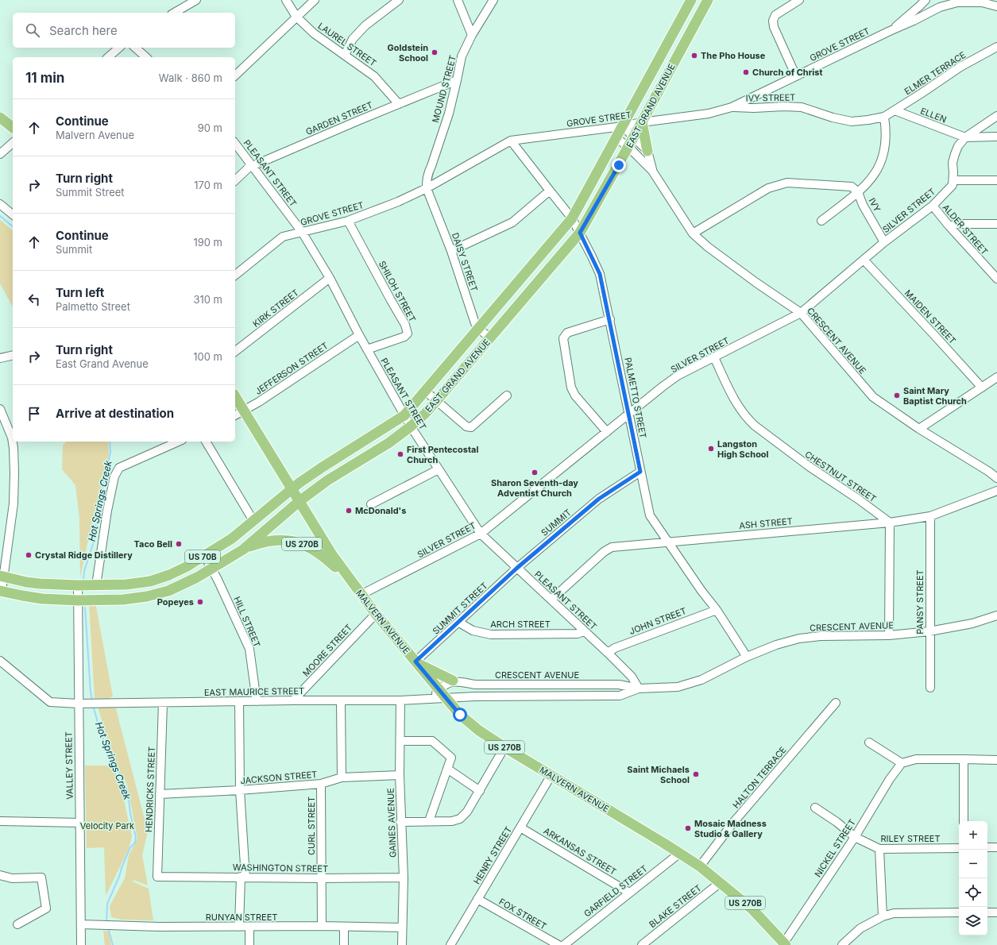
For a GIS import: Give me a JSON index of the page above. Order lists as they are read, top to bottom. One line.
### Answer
{"streets":{"main road":["EAST GRAND AVENUE","US 270B","US 70B","MALVERN AVENUE"],"street":["LAUREL STREET","GROVE STREET","ELMER TERRACE","MOUND STREET","IVY STREET","ELLEN","GARDEN STREET","PLEASANT STREET","IVY","SILVER STREET","ALDER STREET","DAISY STREET","SHILOH STREET","KIRK STREET","MAIDEN STREET","CRESCENT AVENUE","JEFFERSON STREET","PALMETTO STREET","CHESTNUT STREET","SUMMIT","ASH STREET","PANSY STREET","SUMMIT STREET","JOHN STREET","HILL STREET","ARCH STREET","MOORE STREET","EAST MAURICE STREET","VALLEY STREET","JACKSON STREET","HALTON TERRACE","HENDRICKS STREET","GAINES AVENUE","CURL STREET","RILEY STREET","NICKEL STREET","ARKANSAS STREET","HENRY STREET","WASHINGTON STREET","GARFIELD STREET","BLAKE STREET","FOX STREET","RUNYAN STREET"]},"crossings":[["LAUREL STREET","GARDEN STREET"],["GROVE STREET","MOUND STREET"],["GROVE STREET","IVY STREET"],["GROVE STREET","EAST GRAND AVENUE"],["GROVE STREET","PLEASANT STREET"],["GROVE STREET","DAISY STREET"],["GROVE STREET","SHILOH STREET"],["GROVE STREET","CRESCENT AVENUE"],["GROVE STREET","PALMETTO STREET"],["ELMER TERRACE","IVY STREET"],["ELMER TERRACE","ELLEN"],["MOUND STREET","GARDEN STREET"],["MOUND STREET","DAISY STREET"],["EAST GRAND AVENUE","PLEASANT STREET"],["EAST GRAND AVENUE","DAISY STREET"],["EAST GRAND AVENUE","CRESCENT AVENUE"],["EAST GRAND AVENUE","PALMETTO STREET"],["EAST GRAND AVENUE","US 270B"],["EAST GRAND AVENUE","US 70B"],["EAST GRAND AVENUE","HILL STREET"],["EAST GRAND AVENUE","MALVERN AVENUE"],["EAST GRAND AVENUE","VALLEY STREET"],["GARDEN STREET","PLEASANT STREET"],["PLEASANT STREET","SILVER STREET"],["PLEASANT STREET","SHILOH STREET"],["PLEASANT STREET","KIRK STREET"],["PLEASANT STREET","CRESCENT AVENUE"],["PLEASANT STREET","JEFFERSON STREET"],["PLEASANT STREET","SUMMIT"],["PLEASANT STREET","ASH STREET"],["PLEASANT STREET","SUMMIT STREET"],["PLEASANT STREET","JOHN STREET"],["PLEASANT STREET","ARCH STREET"],["IVY","SILVER STREET"],["SILVER STREET","ALDER STREET"],["SILVER STREET","MAIDEN STREET"],["SILVER STREET","CRESCENT AVENUE"],["SILVER STREET","PALMETTO STREET"],["SILVER STREET","CHESTNUT STREET"],["SILVER STREET","MALVERN AVENUE"],["CRESCENT AVENUE","PALMETTO STREET"],["CRESCENT AVENUE","PANSY STREET"],["CRESCENT AVENUE","MALVERN AVENUE"],["CRESCENT AVENUE","EAST MAURICE STREET"],["JEFFERSON STREET","MALVERN AVENUE"],["PALMETTO STREET","SUMMIT"],["PALMETTO STREET","ASH STREET"],["PALMETTO STREET","JOHN STREET"],["CHESTNUT STREET","ASH STREET"],["SUMMIT","SUMMIT STREET"],["ASH STREET","PANSY STREET"],["US 270B","MALVERN AVENUE"],["US 70B","VALLEY STREET"],["SUMMIT STREET","MALVERN AVENUE"],["SUMMIT STREET","ARCH STREET"],["HILL STREET","EAST MAURICE STREET"],["MALVERN AVENUE","MOORE STREET"],["MALVERN AVENUE","EAST MAURICE STREET"],["MALVERN AVENUE","HALTON TERRACE"],["MALVERN AVENUE","NICKEL STREET"],["MALVERN AVENUE","HENRY STREET"],["MALVERN AVENUE","GARFIELD STREET"],["MALVERN AVENUE","BLAKE STREET"],["MOORE STREET","EAST MAURICE STREET"],["EAST MAURICE STREET","VALLEY STREET"],["EAST MAURICE STREET","HENDRICKS STREET"],["EAST MAURICE STREET","GAINES AVENUE"],["VALLEY STREET","RUNYAN STREET"],["JACKSON STREET","HENDRICKS STREET"],["JACKSON STREET","GAINES AVENUE"],["JACKSON STREET","CURL STREET"],["HENDRICKS STREET","WASHINGTON STREET"],["GAINES AVENUE","WASHINGTON STREET"],["GAINES AVENUE","RUNYAN STREET"],["CURL STREET","WASHINGTON STREET"],["CURL STREET","RUNYAN STREET"],["RILEY STREET","NICKEL STREET"],["ARKANSAS STREET","HENRY STREET"],["ARKANSAS STREET","GARFIELD STREET"],["HENRY STREET","FOX STREET"]],"water":["Hot Springs Creek"],"parks":["Velocity Park"],"places":["Goldstein School","The Pho House","Church of Christ","Saint Mary Baptist Church","Langston High School","First Pentecostal Church","Sharon Seventh-day Adventist Church","McDonald's","Taco Bell","Crystal Ridge Distillery","Popeyes","Saint Michaels School","Mosaic Madness Studio & Gallery"],"page":{"search":"Search here","heading":["11 min","Walk · 860 m"],"list":[["Continue","Malvern Avenue","90 m"],["Turn right","Summit Street","170 m"],["Continue","Summit","190 m"],["Turn left","Palmetto Street","310 m"],["Turn right","East Grand Avenue","100 m"],"Arrive at destination"],"map_buttons":["+","−"]}}
